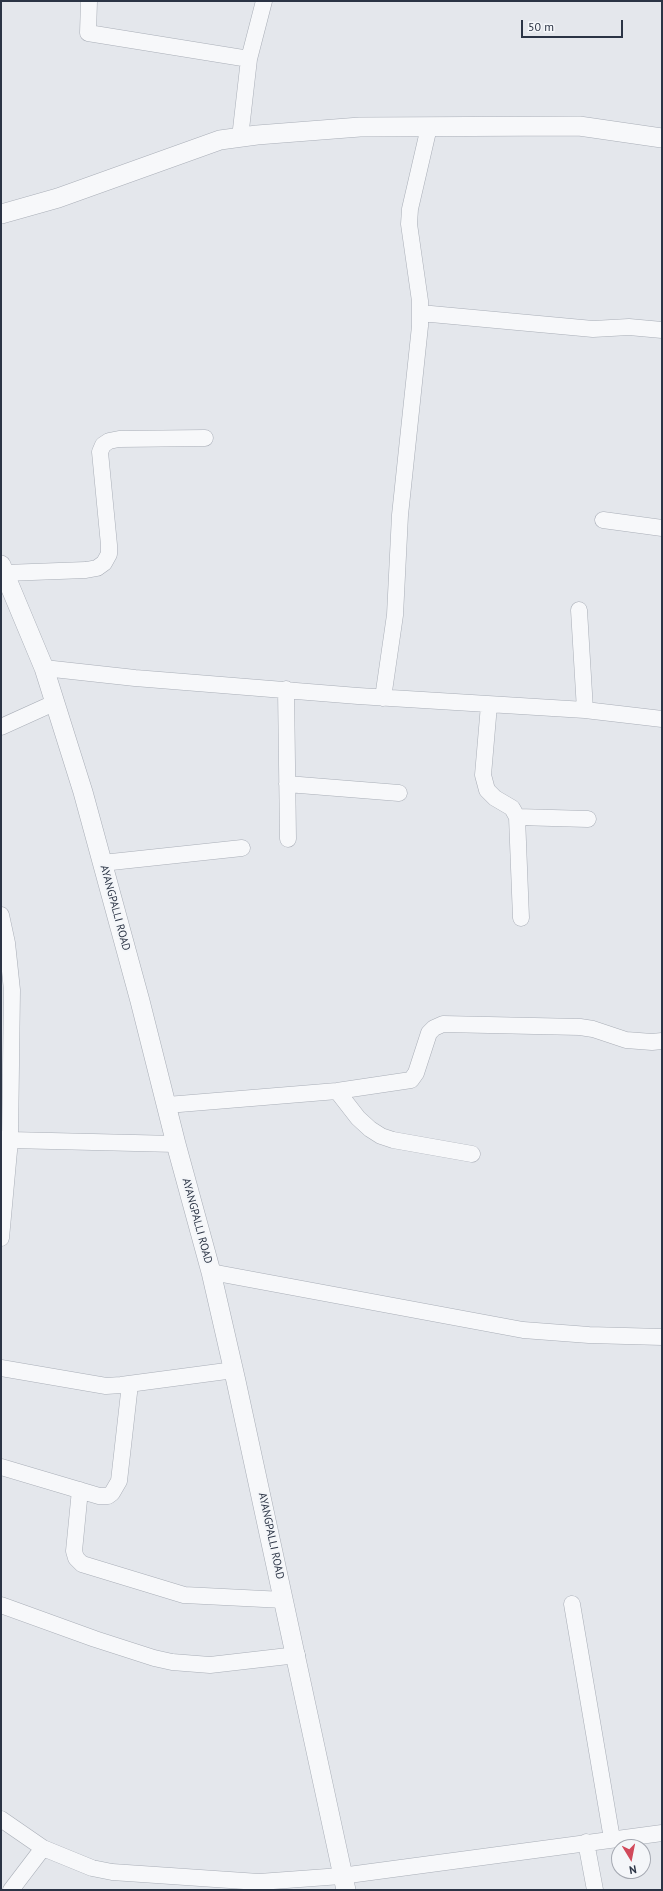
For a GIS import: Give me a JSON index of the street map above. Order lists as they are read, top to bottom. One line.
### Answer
{"streets":{"street":["AYANGPALLI ROAD"]},"scale_bar":"50 m","north":"bottom"}
